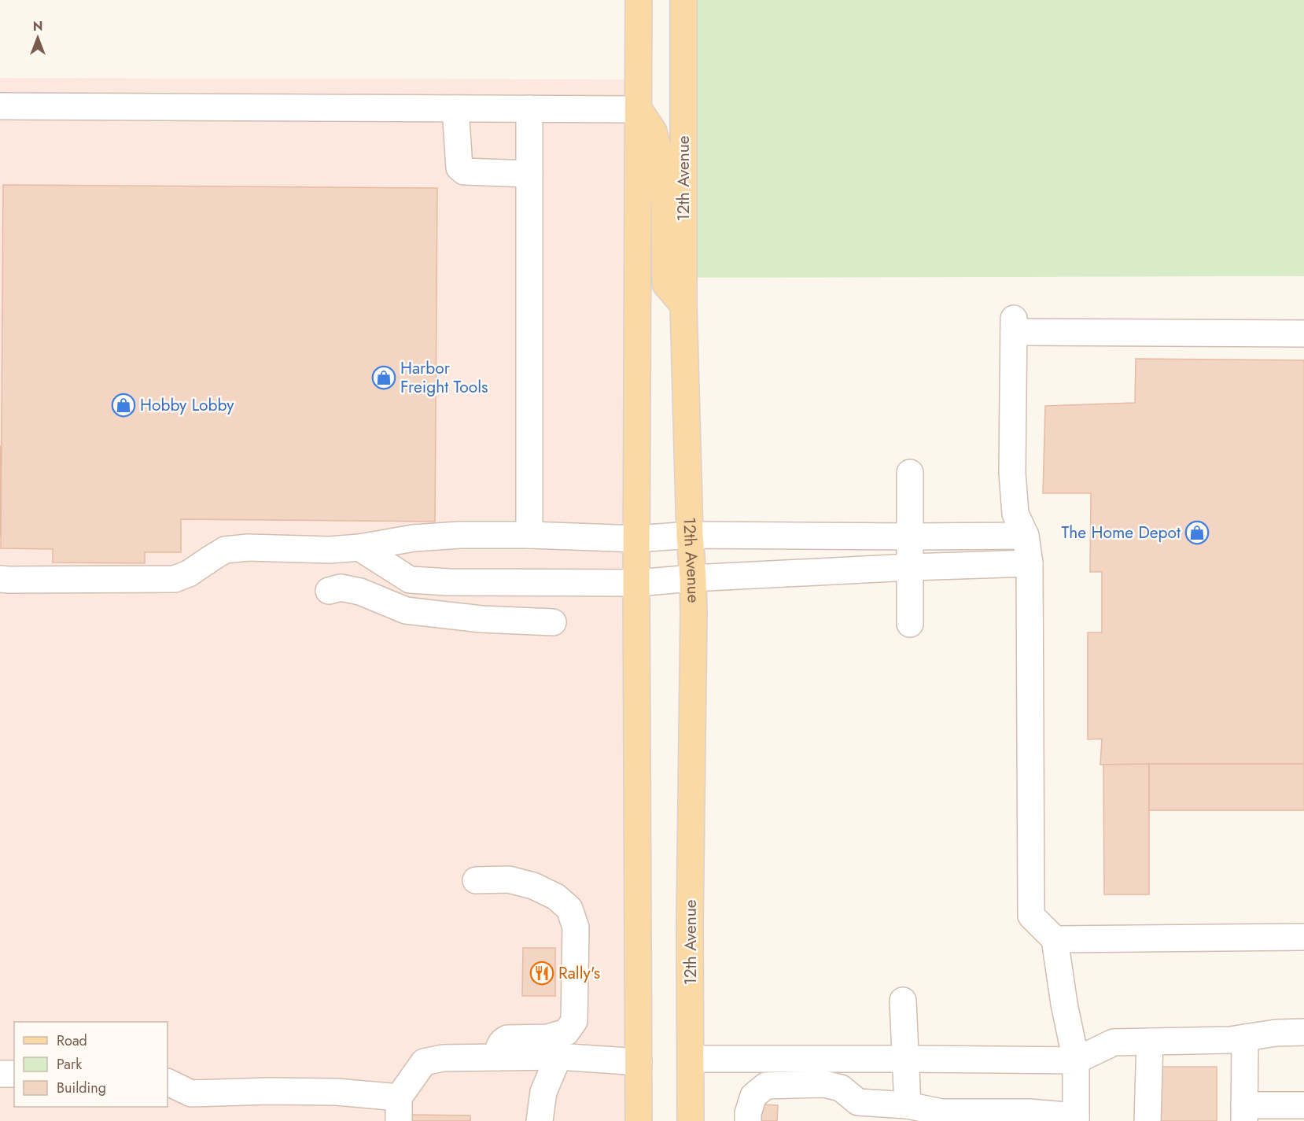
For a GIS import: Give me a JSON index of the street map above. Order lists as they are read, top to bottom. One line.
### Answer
{"streets":{"main road":["12th Avenue"]},"places":{"shop":["Harbor Freight Tools","Hobby Lobby","The Home Depot"],"restaurant":["Rally's"]},"legend":["Road","Park","Building"],"north":"top"}
